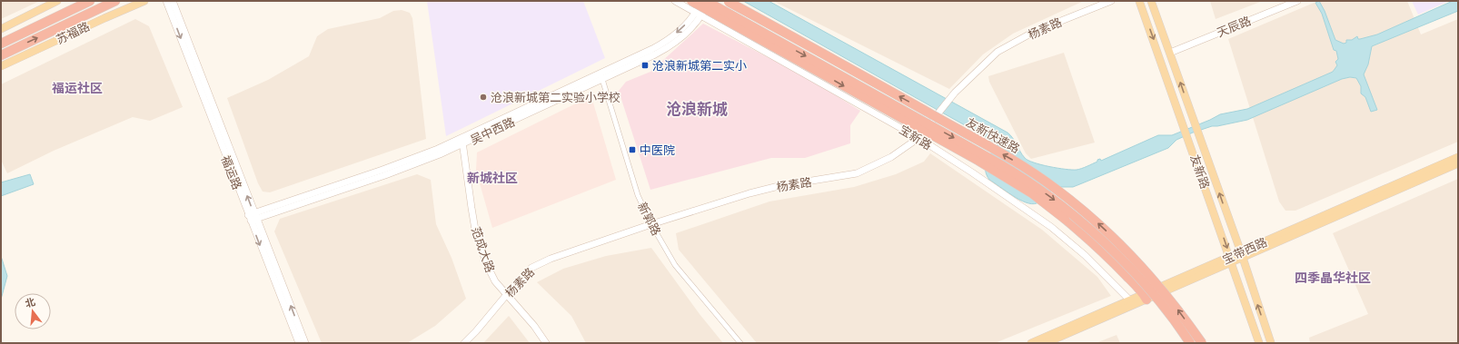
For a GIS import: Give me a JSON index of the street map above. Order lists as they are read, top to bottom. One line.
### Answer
{"streets":{"highway":["友新快速路"],"main road":["苏福路","友新路","宝带西路"],"street":["天辰路","杨素路","吴中西路","宝新路","福运路","新郭路","范成大路"]},"crossings":[["天辰路","友新路"],["杨素路","宝新路"],["杨素路","新郭路"],["杨素路","范成大路"],["吴中西路","宝新路"],["吴中西路","福运路"],["吴中西路","新郭路"],["吴中西路","范成大路"],["宝新路","宝带西路"],["友新路","宝带西路"]],"districts":["福运社区","沧浪新城","新城社区","四季晶华社区"],"places":{"transit":["沧浪新城第二实小","中医院"],"other":["沧浪新城第二实验小学校"]},"north":"top"}
